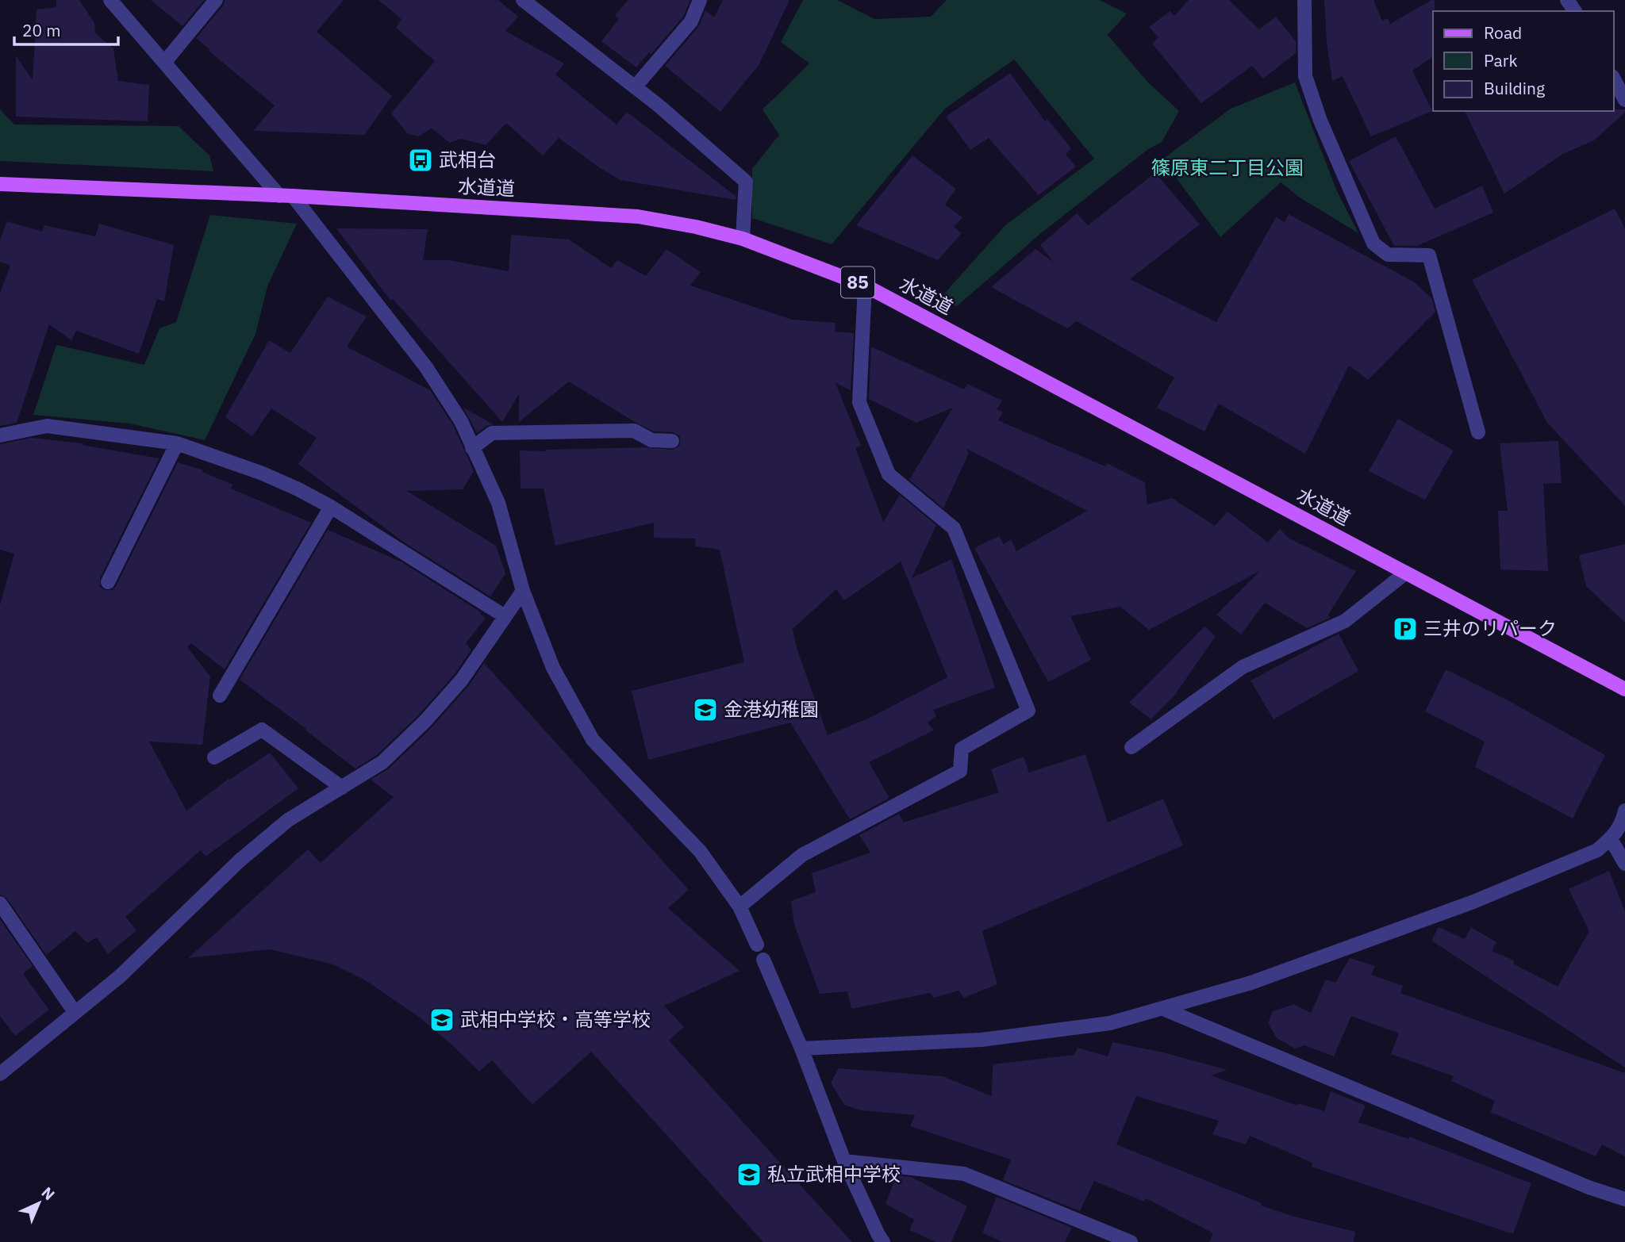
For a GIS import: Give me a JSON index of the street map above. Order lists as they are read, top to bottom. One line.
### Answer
{"streets":{"main road":["水道道","85"]},"parks":["篠原東二丁目公園"],"places":{"bus stop":["武相台"],"parking":["三井のリパーク"],"school or university":["金港幼稚園","武相中学校・高等学校","私立武相中学校"]},"legend":["Road","Park","Building"],"scale_bar":"20 m","north":"top right"}
